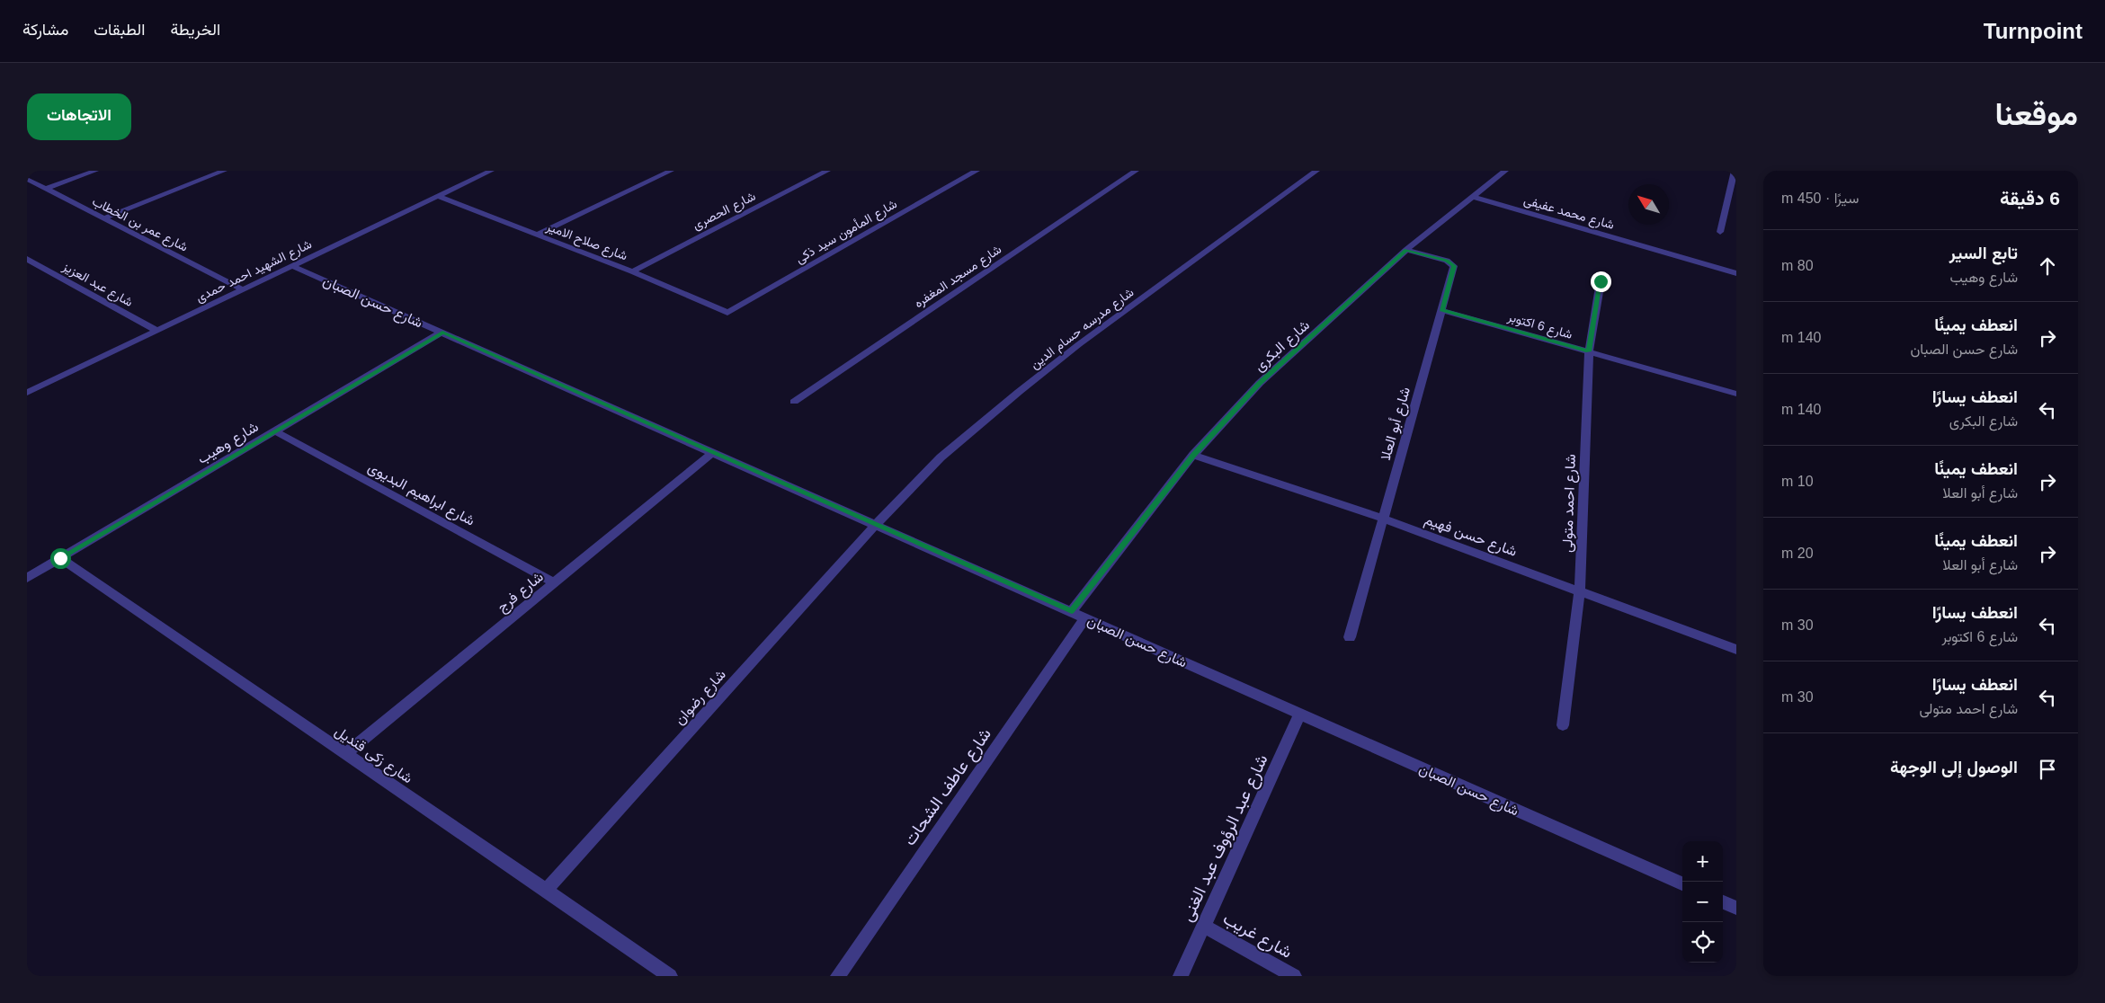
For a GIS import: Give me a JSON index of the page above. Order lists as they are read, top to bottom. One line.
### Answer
{"streets":{"street":["شارع الحصرى","شارع محمد عفيفى","شارع عمر بن الخطاب","شارع المأمون سيد ذكى","شارع صلاح الامير","شارع الشهيد احمد حمدى","شارع مسجد المغفره","شارع عبد العزيز","شارع حسن الصبان","شارع 6 اكتوبر","شارع مدرسه حسام الدين","شارع البكرى","شارع أبو العلا","شارع وهيب","شارع ابراهيم البديوى","شارع احمد متولى","شارع حسن فهيم","شارع فرج","شارع رضوان","شارع زكى قنديل","شارع عاطف الشحات","شارع عبد الرؤوف عبد الغنى","شارع غريب"]},"crossings":[["شارع الحصرى","شارع صلاح الامير"],["شارع محمد عفيفى","شارع البكرى"],["شارع عمر بن الخطاب","شارع الشهيد احمد حمدى"],["شارع المأمون سيد ذكى","شارع صلاح الامير"],["شارع صلاح الامير","شارع الشهيد احمد حمدى"],["شارع الشهيد احمد حمدى","شارع عبد العزيز"],["شارع الشهيد احمد حمدى","شارع حسن الصبان"],["شارع حسن الصبان","شارع مدرسه حسام الدين"],["شارع حسن الصبان","شارع البكرى"],["شارع حسن الصبان","شارع وهيب"],["شارع حسن الصبان","شارع فرج"],["شارع حسن الصبان","شارع رضوان"],["شارع حسن الصبان","شارع عاطف الشحات"],["شارع حسن الصبان","شارع عبد الرؤوف عبد الغنى"],["شارع 6 اكتوبر","شارع أبو العلا"],["شارع 6 اكتوبر","شارع احمد متولى"],["شارع مدرسه حسام الدين","شارع رضوان"],["شارع البكرى","شارع أبو العلا"],["شارع البكرى","شارع حسن فهيم"],["شارع أبو العلا","شارع حسن فهيم"],["شارع وهيب","شارع ابراهيم البديوى"],["شارع وهيب","شارع زكى قنديل"],["شارع ابراهيم البديوى","شارع فرج"],["شارع احمد متولى","شارع حسن فهيم"],["شارع فرج","شارع زكى قنديل"],["شارع رضوان","شارع زكى قنديل"],["شارع عبد الرؤوف عبد الغنى","شارع غريب"]],"north":"top left","page":{"header":"Turnpoint","nav":["الخريطة","الطبقات","مشاركة"],"title":"موقعنا","buttons":"الاتجاهات","heading":["6 دقيقة","سيرًا · 450 m"],"list":[["تابع السير","شارع وهيب","80 m"],["انعطف يمينًا","شارع حسن الصبان","140 m"],["انعطف يسارًا","شارع البكرى","140 m"],["انعطف يمينًا","شارع أبو العلا","10 m"],["انعطف يمينًا","شارع أبو العلا","20 m"],["انعطف يسارًا","شارع 6 اكتوبر","30 m"],["انعطف يسارًا","شارع احمد متولى","30 m"],"الوصول إلى الوجهة"],"map_buttons":["+","−"]}}
